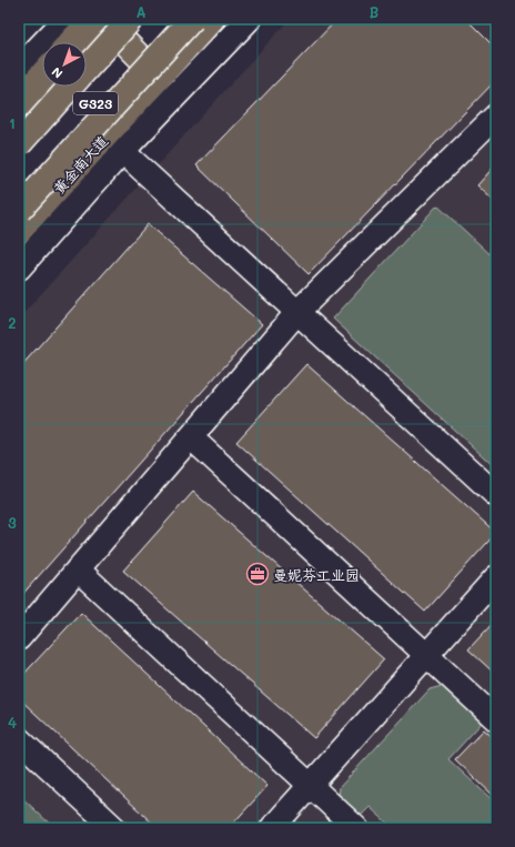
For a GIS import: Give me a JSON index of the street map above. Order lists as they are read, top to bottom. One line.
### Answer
{"streets":{"main road":["G323","黄金南大道"]},"places":{"office":["曼妮芬工业园"]},"north":"bottom left","grid":{"columns":["A","B"],"rows":["1","2","3","4"]}}
